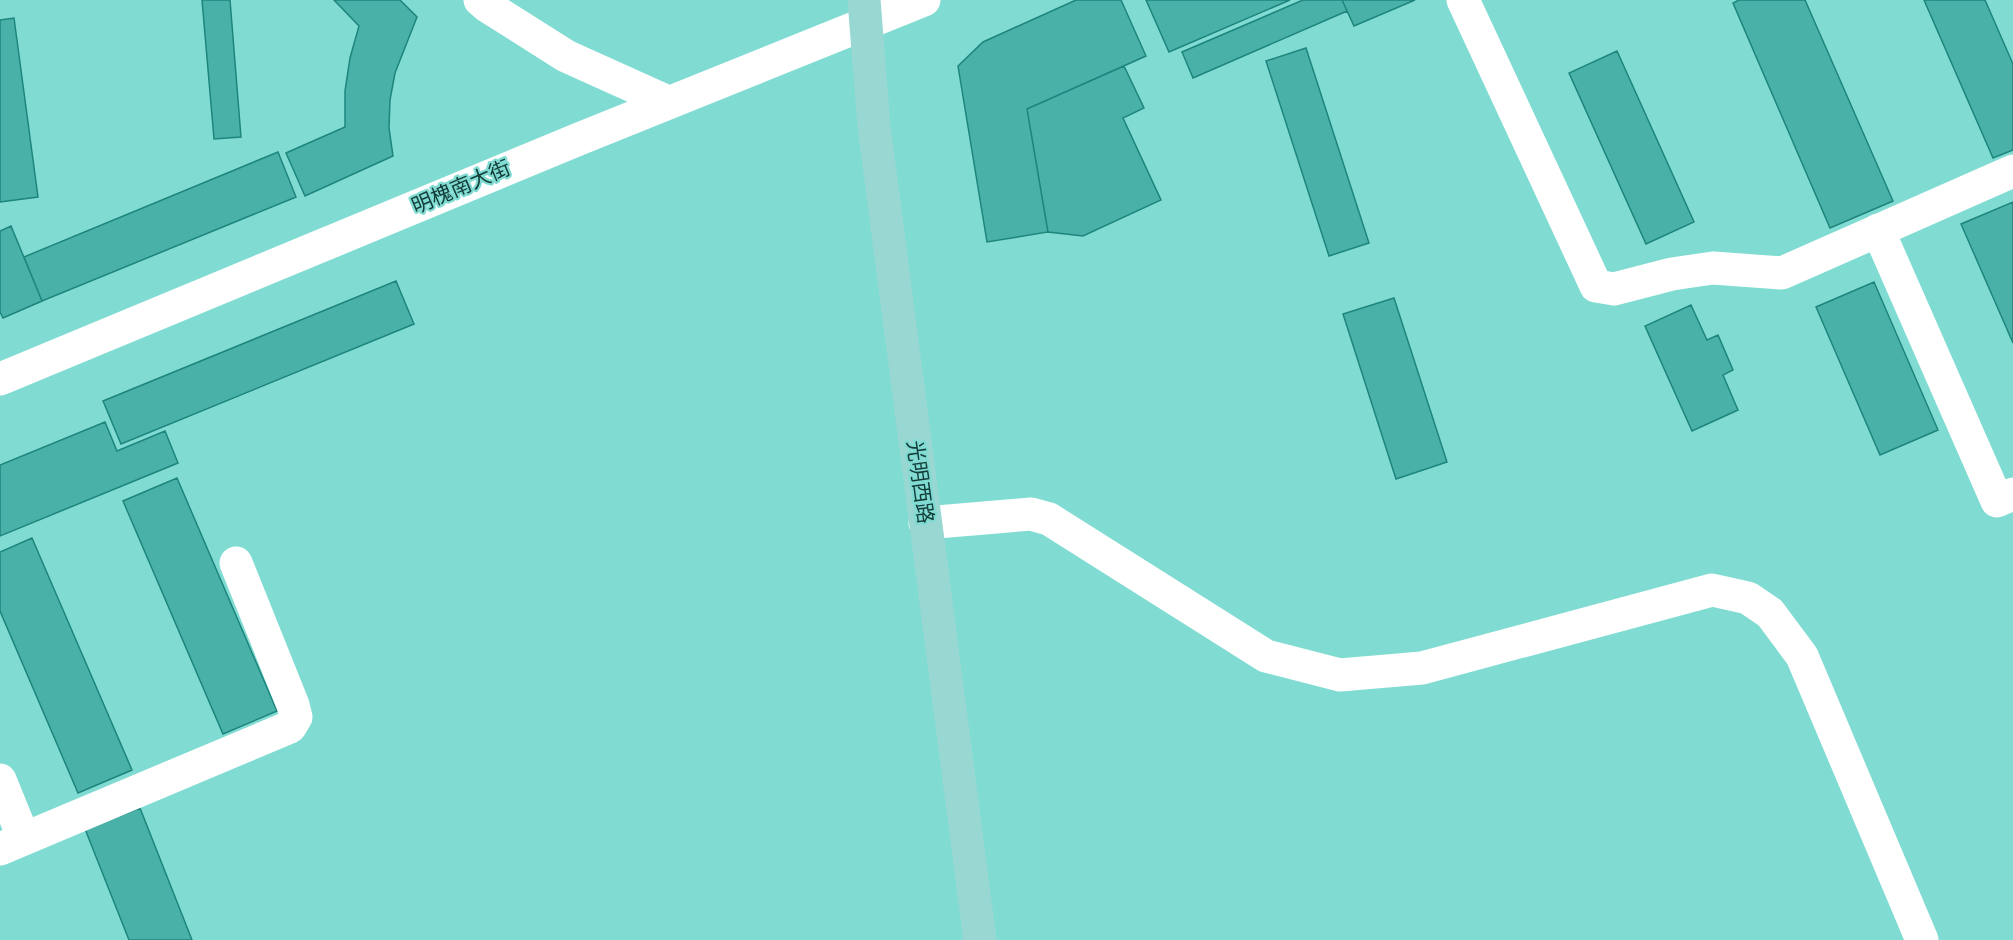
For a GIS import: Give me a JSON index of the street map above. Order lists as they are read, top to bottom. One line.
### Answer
{"streets":{"main road":["光明西路"],"street":["明槐南大街"]},"crossings":[["明槐南大街","光明西路"]]}
